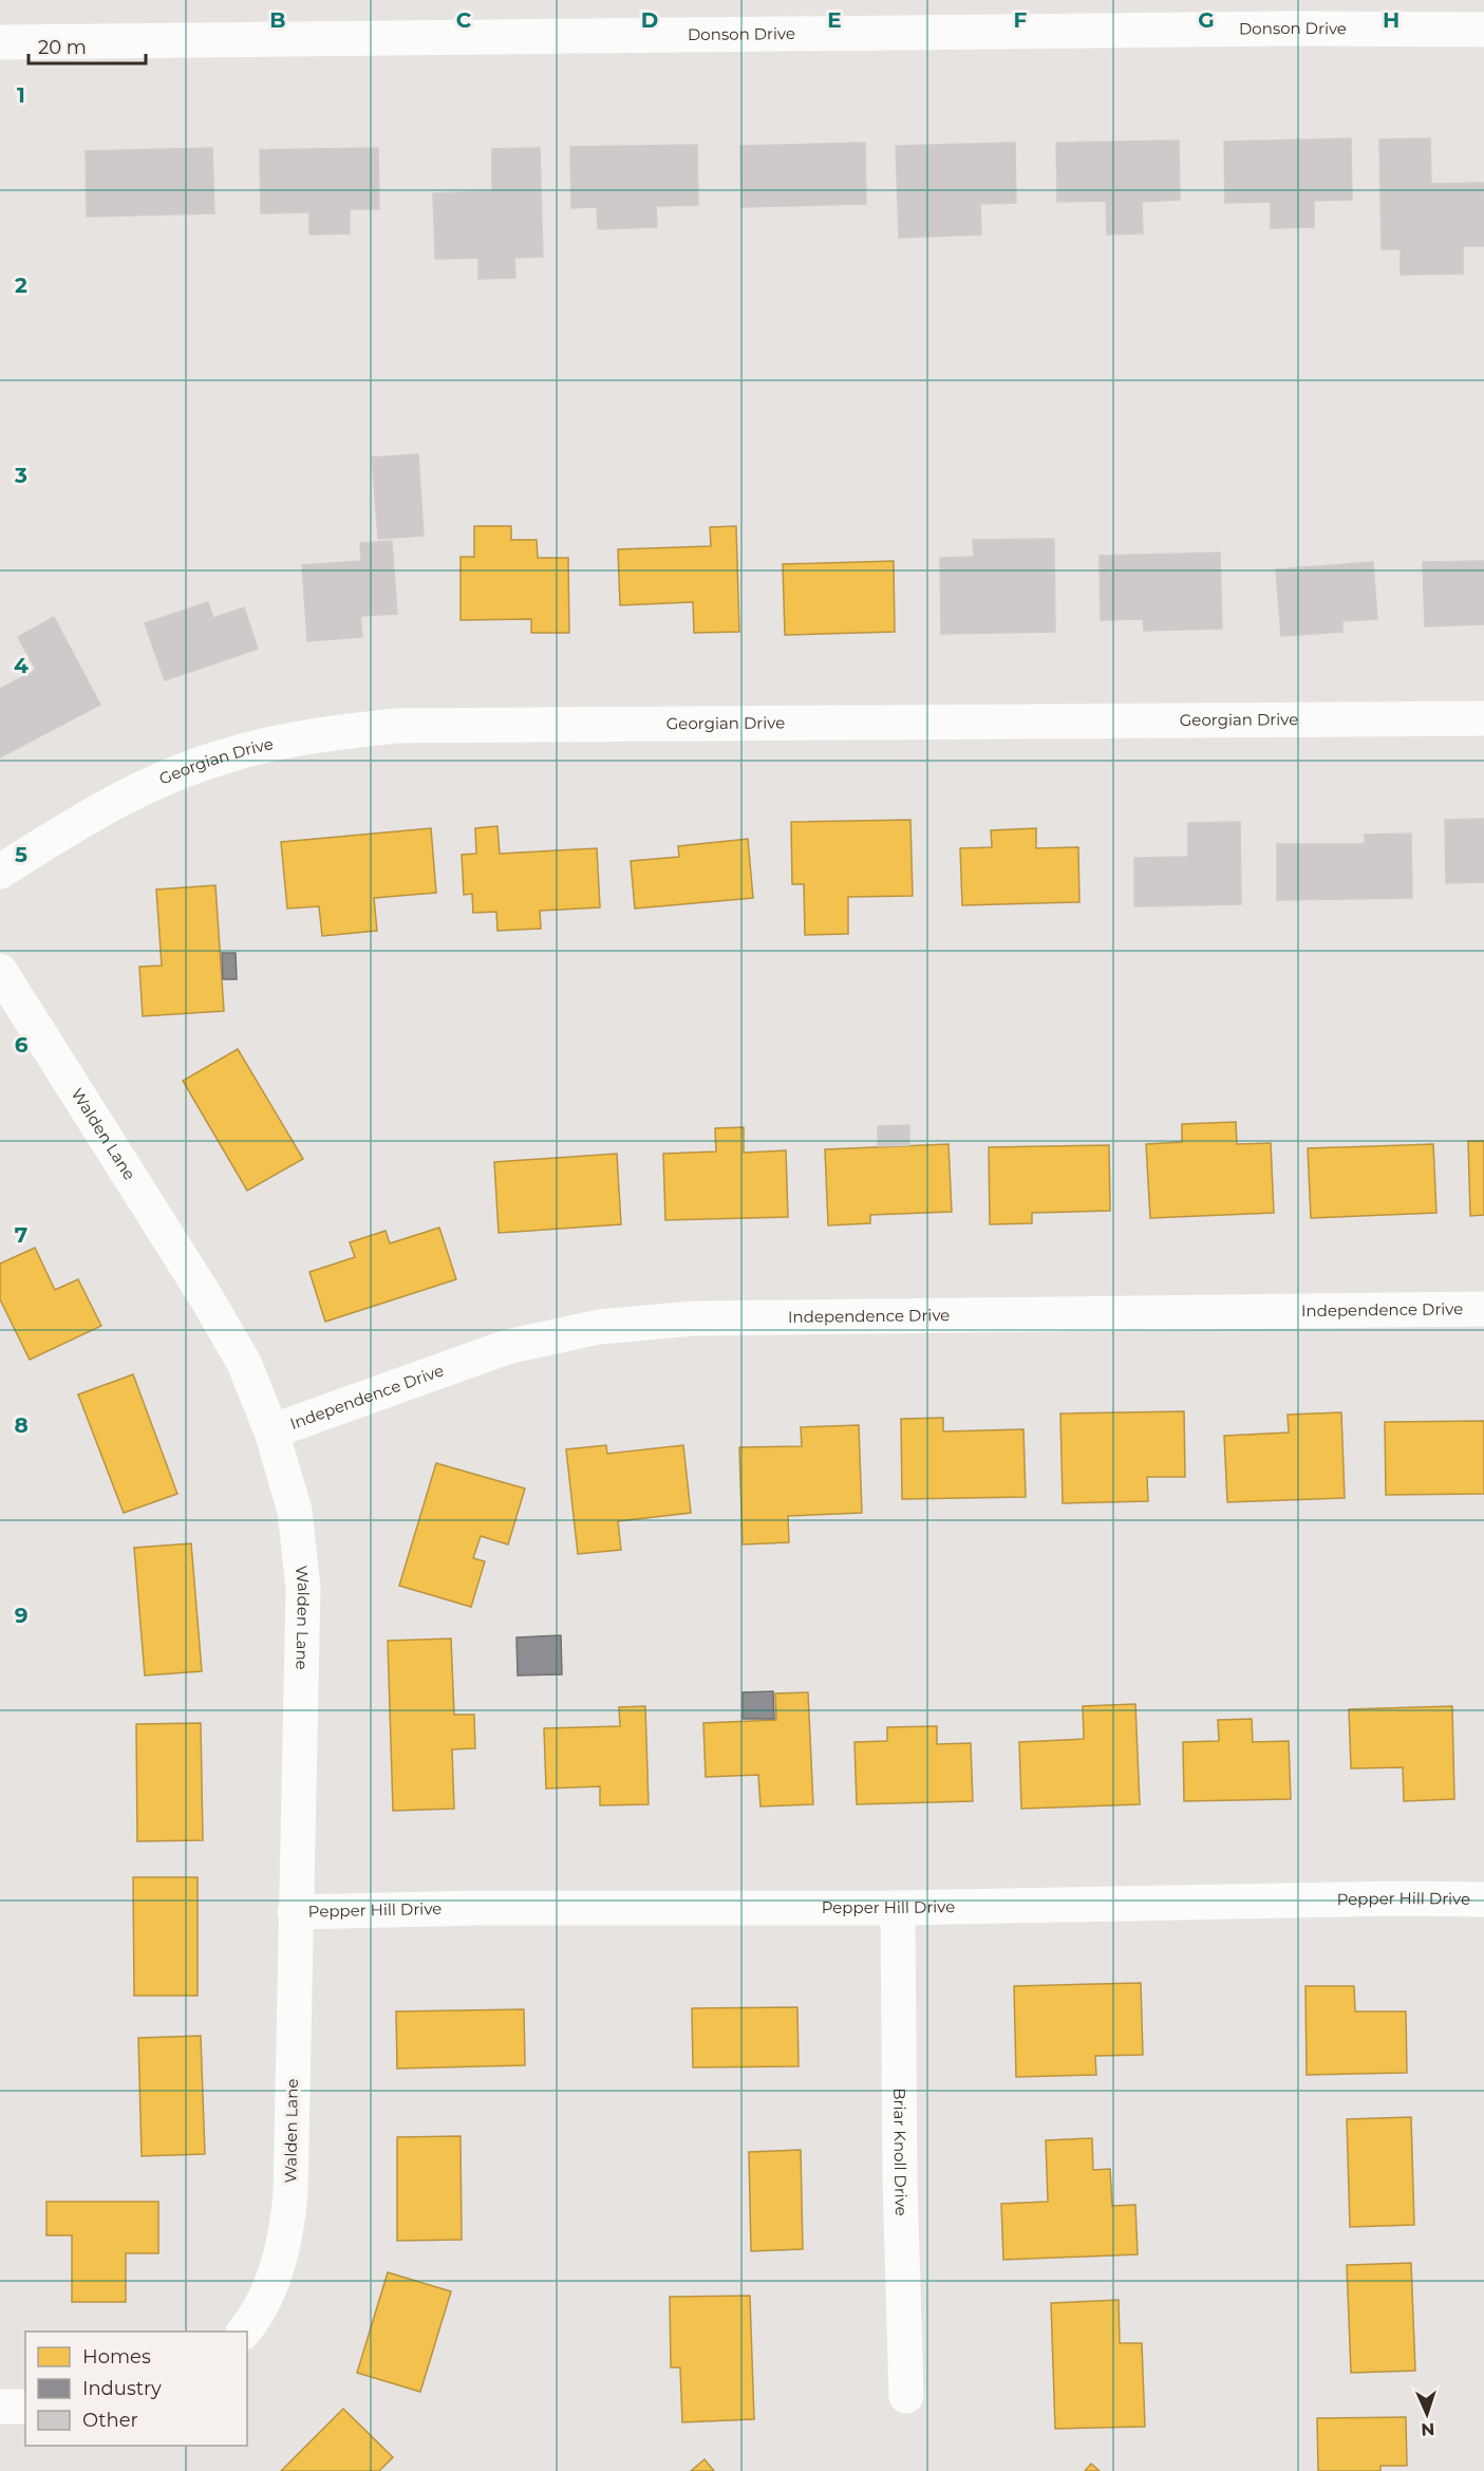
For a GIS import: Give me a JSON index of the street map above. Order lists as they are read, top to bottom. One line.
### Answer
{"streets":{"street":["Donson Drive","Georgian Drive","Walden Lane","Independence Drive","Pepper Hill Drive","Briar Knoll Drive"]},"crossings":[["Walden Lane","Independence Drive"],["Walden Lane","Pepper Hill Drive"],["Pepper Hill Drive","Briar Knoll Drive"]],"legend":["Homes","Industry","Other"],"scale_bar":"20 m","north":"bottom","grid":{"columns":["B","C","D","E","F","G","H"],"rows":["1","2","3","4","5","6","7","8","9"]}}
